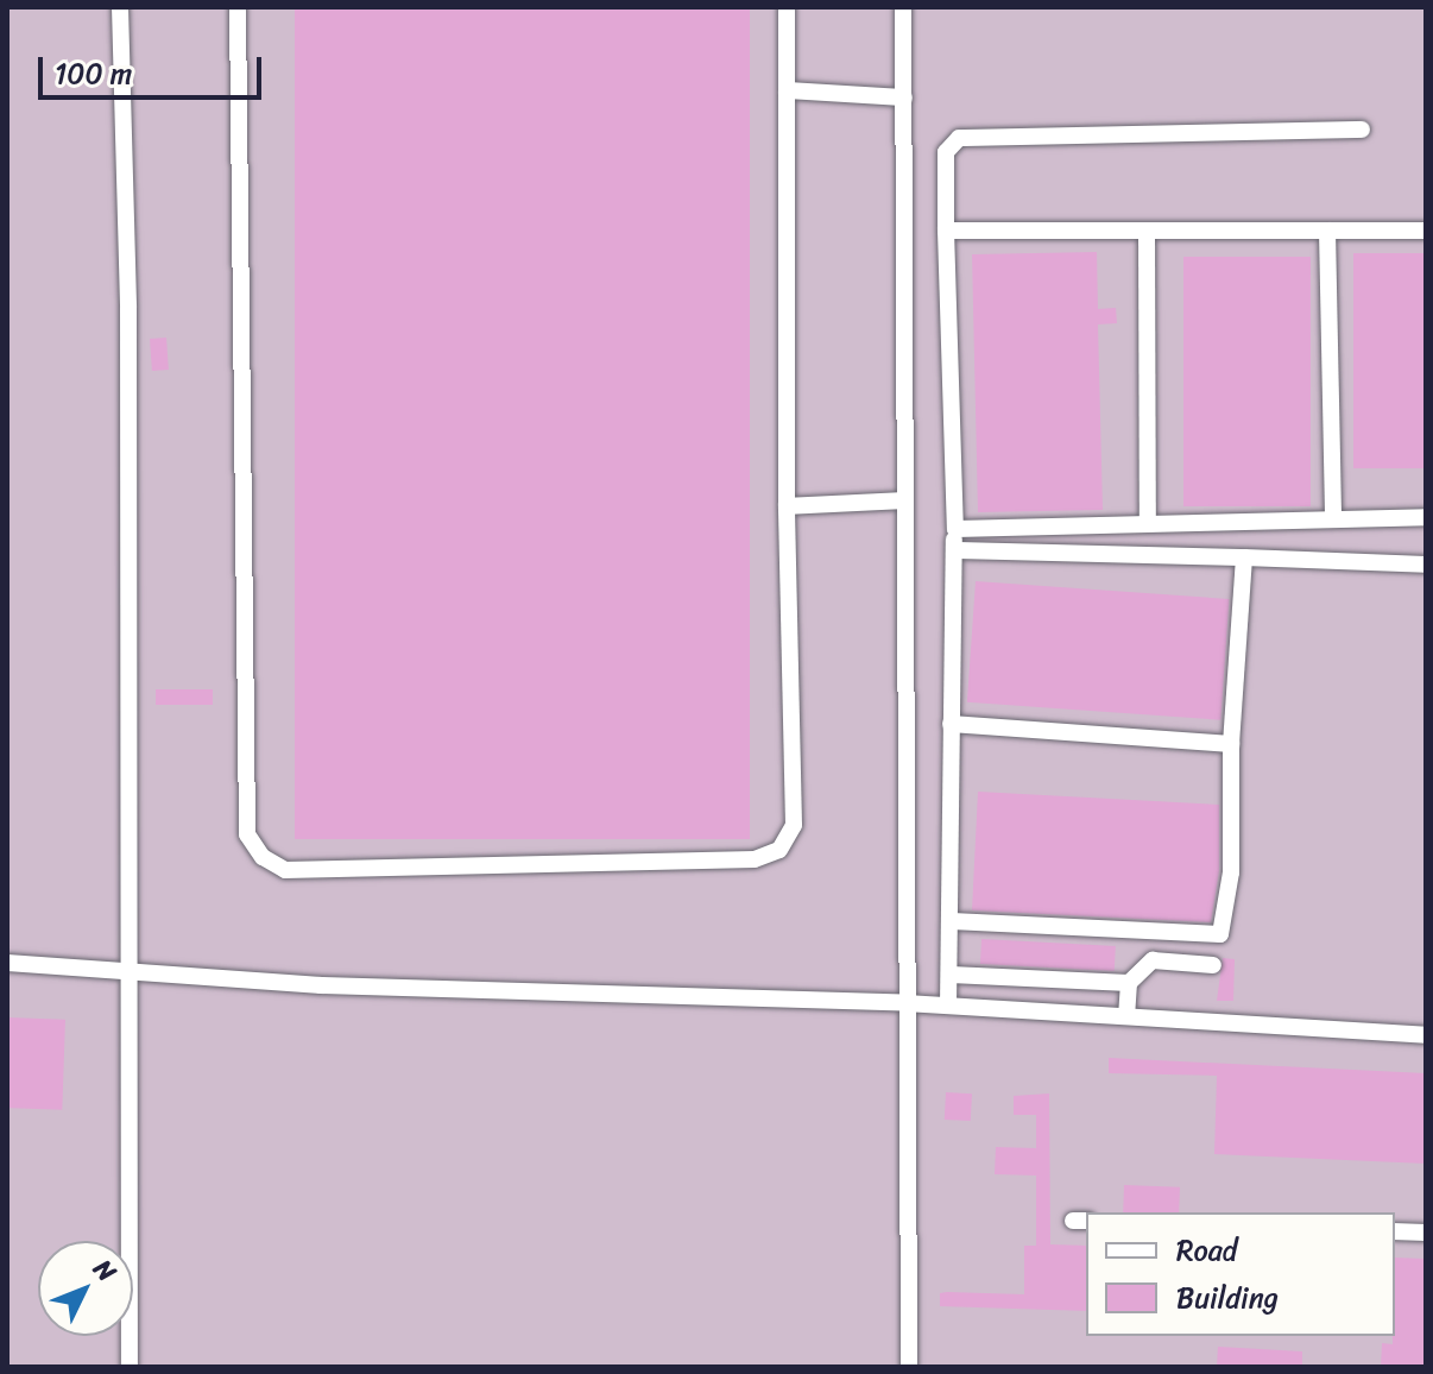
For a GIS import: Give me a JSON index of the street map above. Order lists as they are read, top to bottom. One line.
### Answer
{"legend":["Road","Building"],"scale_bar":"100 m","north":"top right"}
